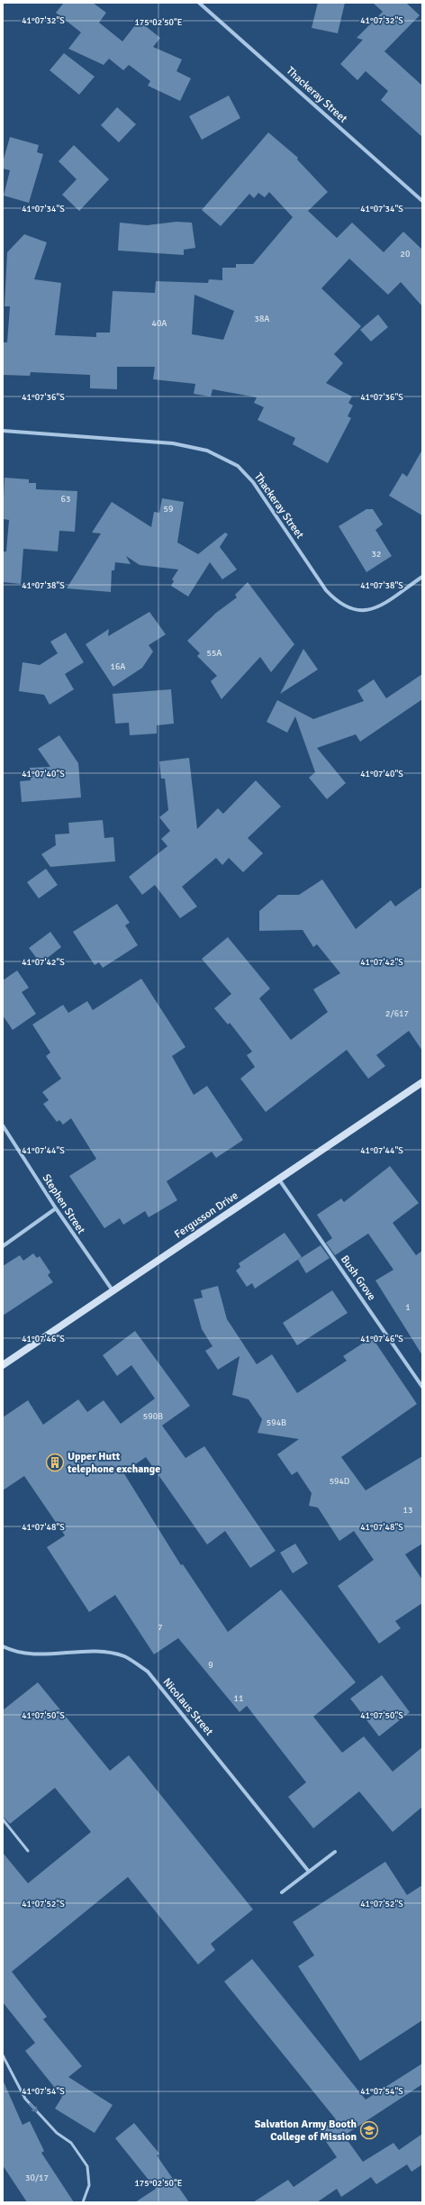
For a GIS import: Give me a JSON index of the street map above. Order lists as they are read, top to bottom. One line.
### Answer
{"streets":{"main road":["Fergusson Drive"],"street":["Thackeray Street","Stephen Street","Bush Grove","Nicolaus Street"]},"crossings":[["Stephen Street","Fergusson Drive"],["Fergusson Drive","Bush Grove"]],"places":{"building":["Upper Hutt telephone exchange"],"school or university":["Salvation Army Booth College of Mission"]},"house_numbers":["20","38A","40A","63","59","32","55A","16A","2/617","1","590B","594B","594D","13","7","9","11","30/17"],"coordinates":["41°07'32\"S","175°02'50\"E","41°07'34\"S","41°07'36\"S","41°07'38\"S","41°07'40\"S","41°07'42\"S","41°07'44\"S","41°07'46\"S","41°07'48\"S","41°07'50\"S","41°07'52\"S","41°07'54\"S"]}
